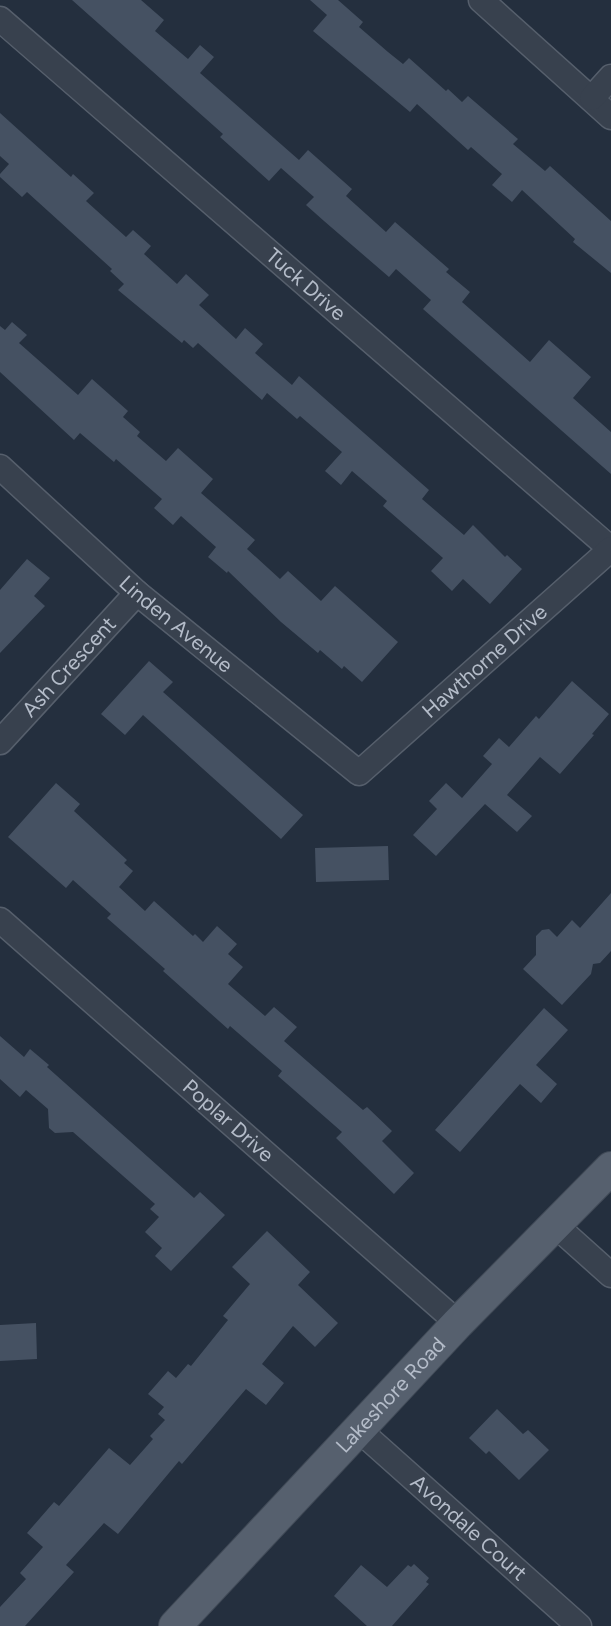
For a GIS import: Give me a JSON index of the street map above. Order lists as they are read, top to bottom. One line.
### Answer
{"streets":{"main road":["Lakeshore Road"],"street":["Tuck Drive","Linden Avenue","Hawthorne Drive","Ash Crescent","Poplar Drive","Avondale Court"]},"crossings":[["Tuck Drive","Hawthorne Drive"],["Linden Avenue","Hawthorne Drive"],["Linden Avenue","Ash Crescent"],["Poplar Drive","Lakeshore Road"],["Lakeshore Road","Avondale Court"]]}
